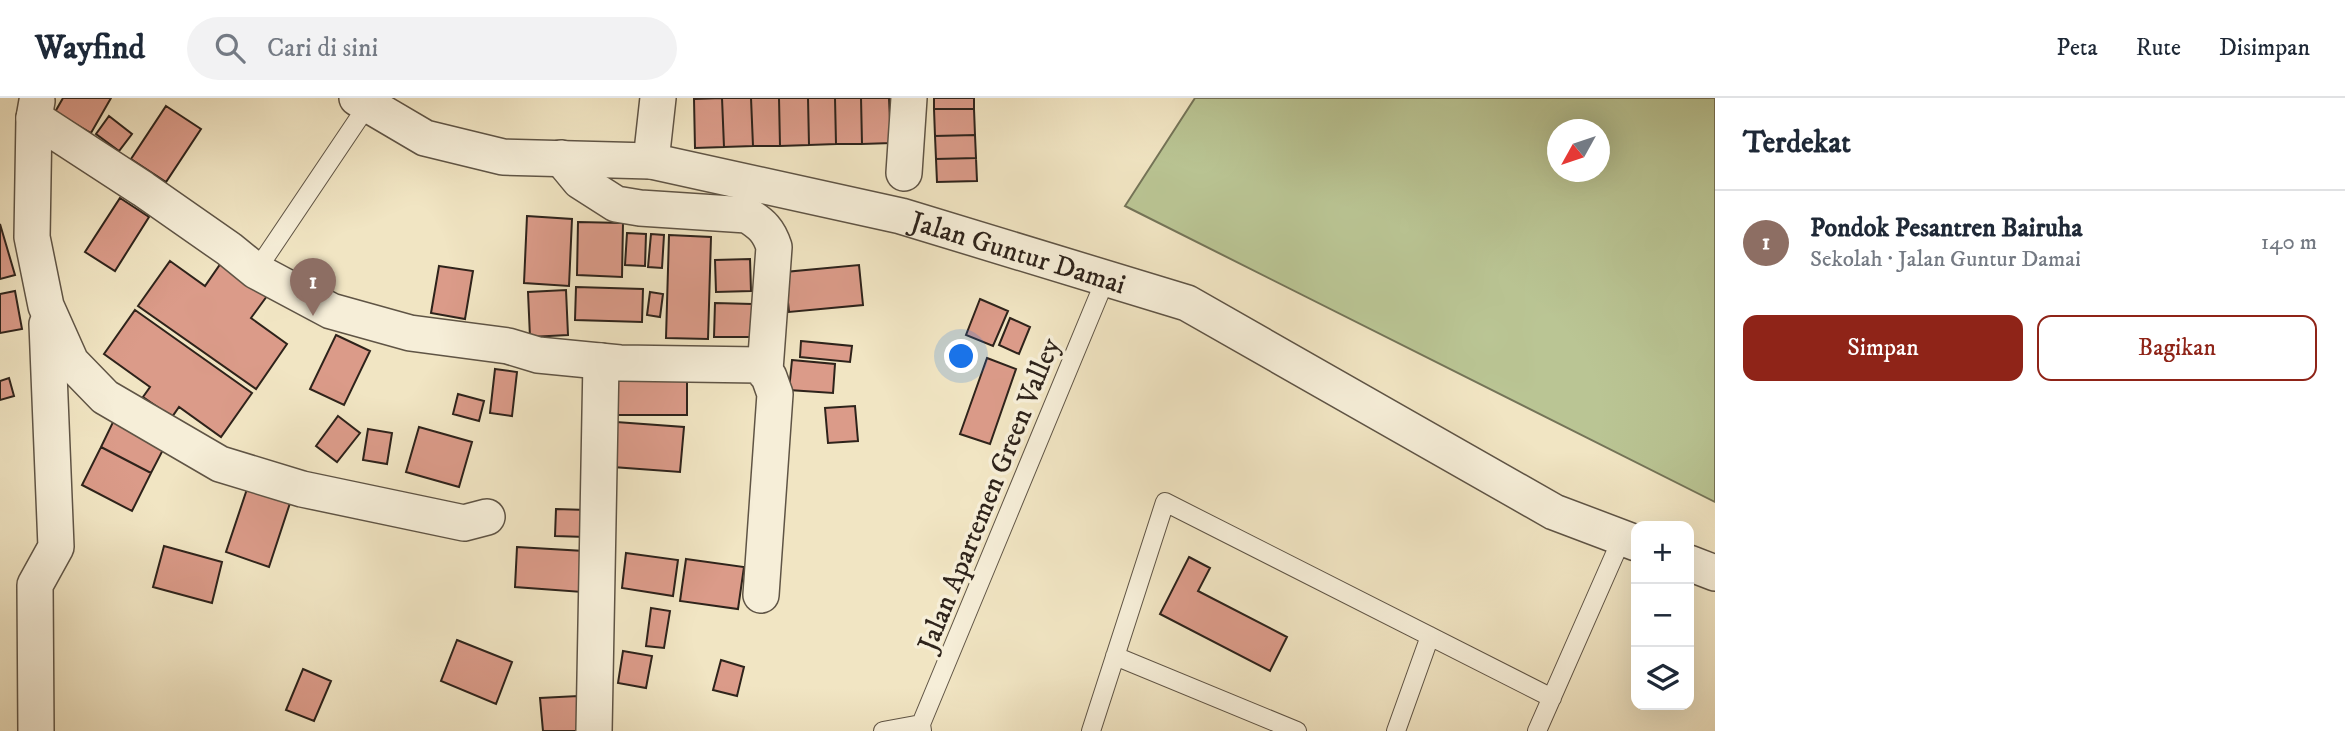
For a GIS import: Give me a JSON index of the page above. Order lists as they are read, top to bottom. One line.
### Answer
{"streets":{"street":["Jalan Guntur Damai"],"lane":["Jalan Apartemen Green Valley"]},"crossings":[["Jalan Guntur Damai","Jalan Apartemen Green Valley"]],"north":"bottom left","page":{"header":"Wayfind","search":"Cari di sini","nav":["Peta","Rute","Disimpan"],"heading":"Terdekat","list":[{"mark":"1","name":"Pondok Pesantren Bairuha","note":"Sekolah · Jalan Guntur Damai","value":"140 m"}],"pins":"1","buttons":["Simpan","Bagikan"],"map_buttons":["+","−"]}}
